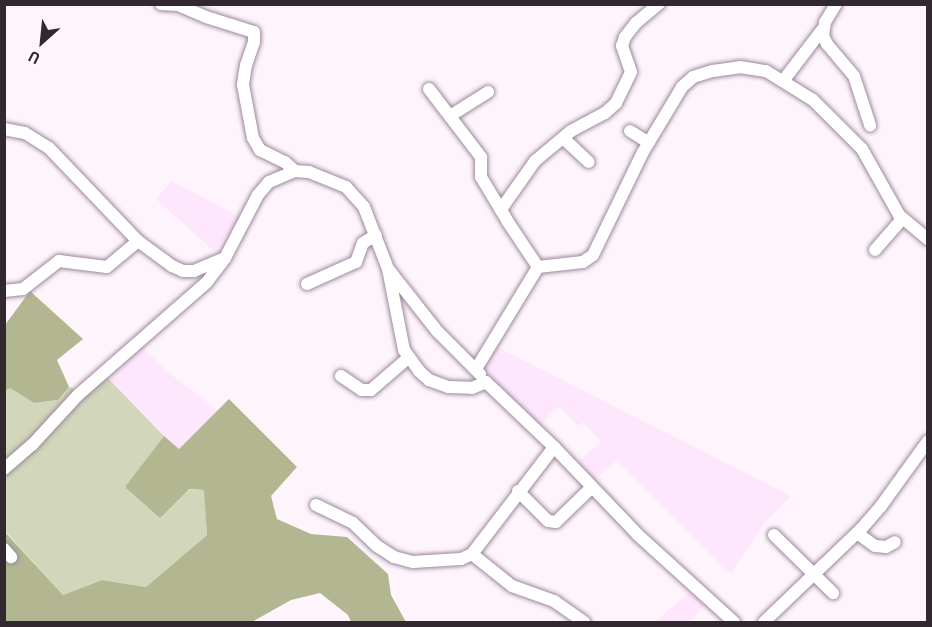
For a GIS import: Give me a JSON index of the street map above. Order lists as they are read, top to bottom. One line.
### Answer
{"north":"bottom left"}
